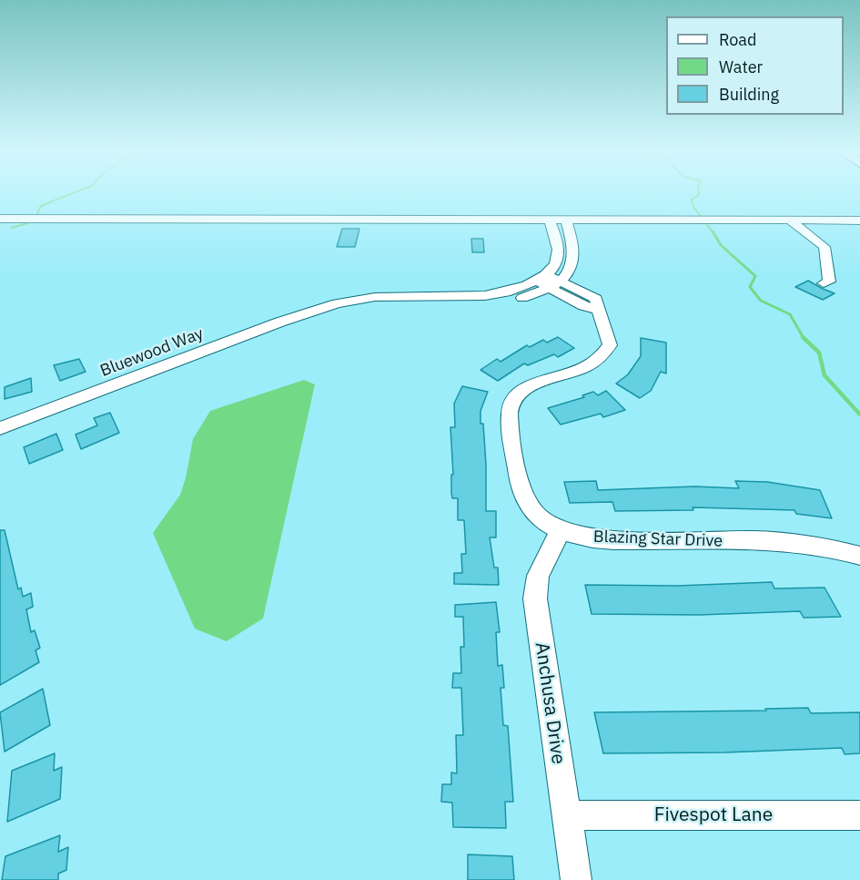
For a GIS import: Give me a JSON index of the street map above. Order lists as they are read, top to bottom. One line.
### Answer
{"streets":{"street":["Bluewood Way","Blazing Star Drive","Anchusa Drive","Fivespot Lane"]},"crossings":[["Bluewood Way","Blazing Star Drive"],["Blazing Star Drive","Anchusa Drive"],["Anchusa Drive","Fivespot Lane"]],"legend":["Road","Water","Building"]}
